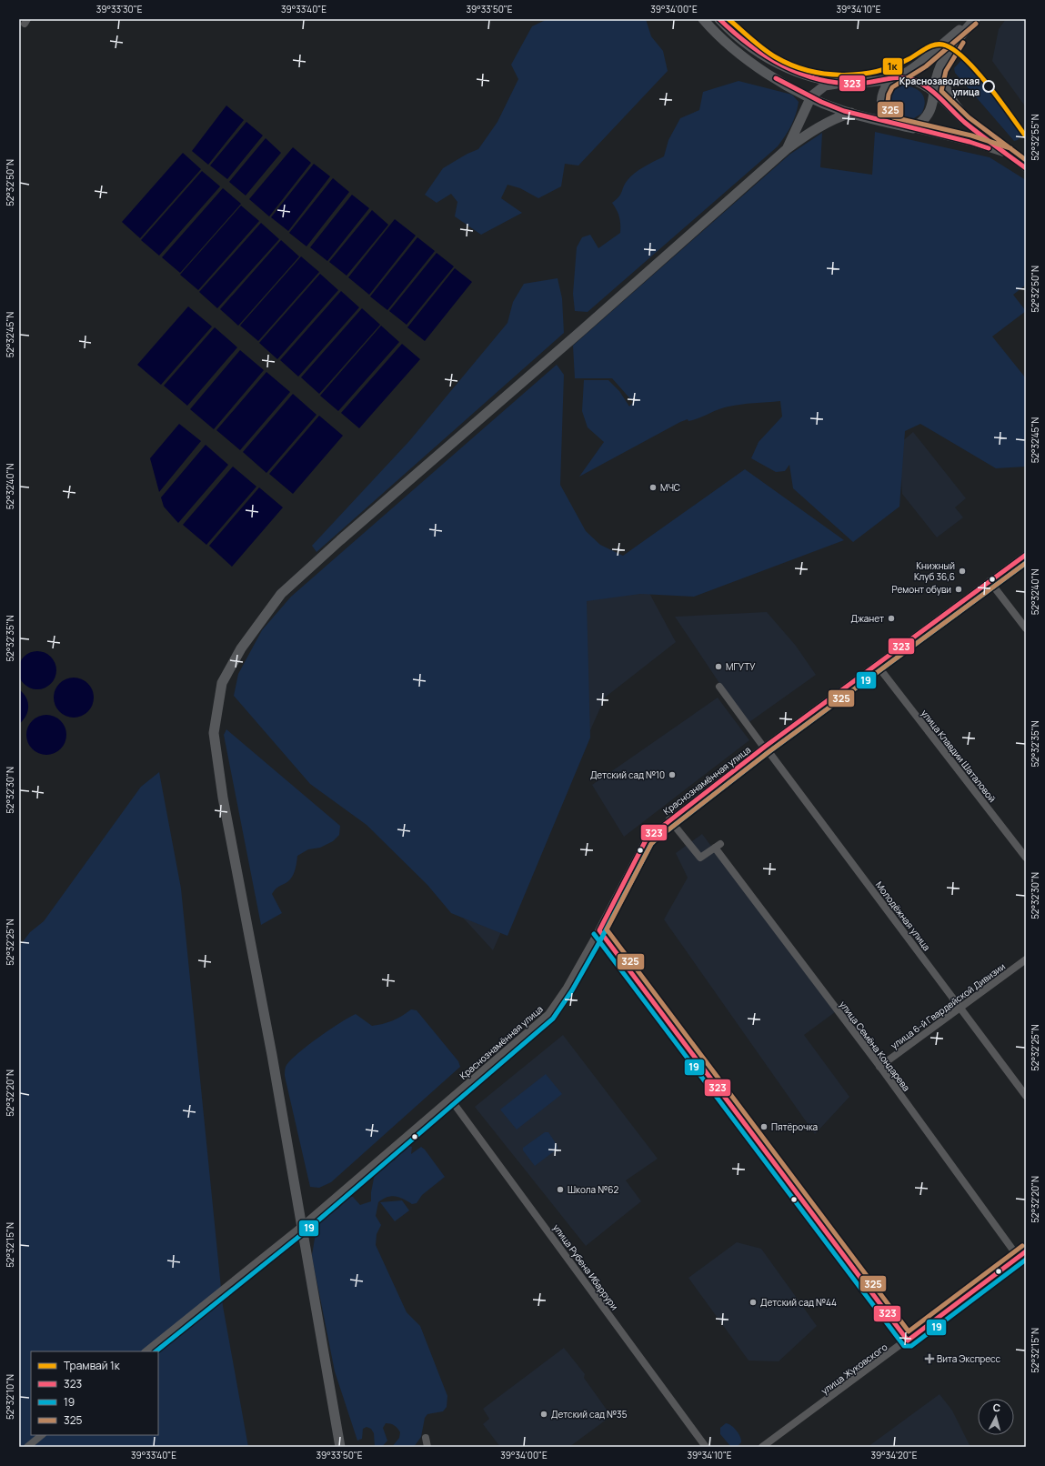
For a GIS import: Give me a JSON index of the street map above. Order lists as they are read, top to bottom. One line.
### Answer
{"streets":{"street":["улица Клавдии Шаталовой","Краснознамённая улица","Молодёжная улица","улица 6-й Гвардейской Дивизии","улица Семёна Кондарева","улица Рубена Ибаррури","улица Жуковского"]},"crossings":[["улица Клавдии Шаталовой","Краснознамённая улица"],["Краснознамённая улица","Молодёжная улица"],["Краснознамённая улица","улица Семёна Кондарева"],["Краснознамённая улица","улица Рубена Ибаррури"],["Молодёжная улица","улица 6-й Гвардейской Дивизии"],["улица 6-й Гвардейской Дивизии","улица Семёна Кондарева"],["улица Семёна Кондарева","улица Жуковского"]],"places":{"other":["Краснозаводская улица","МЧС","Книжный Клуб 36,6","Ремонт обуви","Джанет","МГУТУ","Детский сад №10","Пятёрочка","Школа №62","Детский сад №44","Детский сад №35"],"health":["Вита Экспресс"]},"lines":["tram line 1к","transit line 323","transit line 325","transit line 19"],"legend":["Трамвай 1к","323","19","325"],"north":"top","coordinates":["39°33'30\"E","39°33'40\"E","39°33'50\"E","39°34'00\"E","39°34'10\"E","52°32'55\"N","52°32'50\"N","52°32'45\"N","52°32'40\"N","52°32'35\"N","52°32'30\"N","52°32'25\"N","52°32'20\"N","52°32'15\"N","52°32'10\"N","39°34'20\"E"]}
